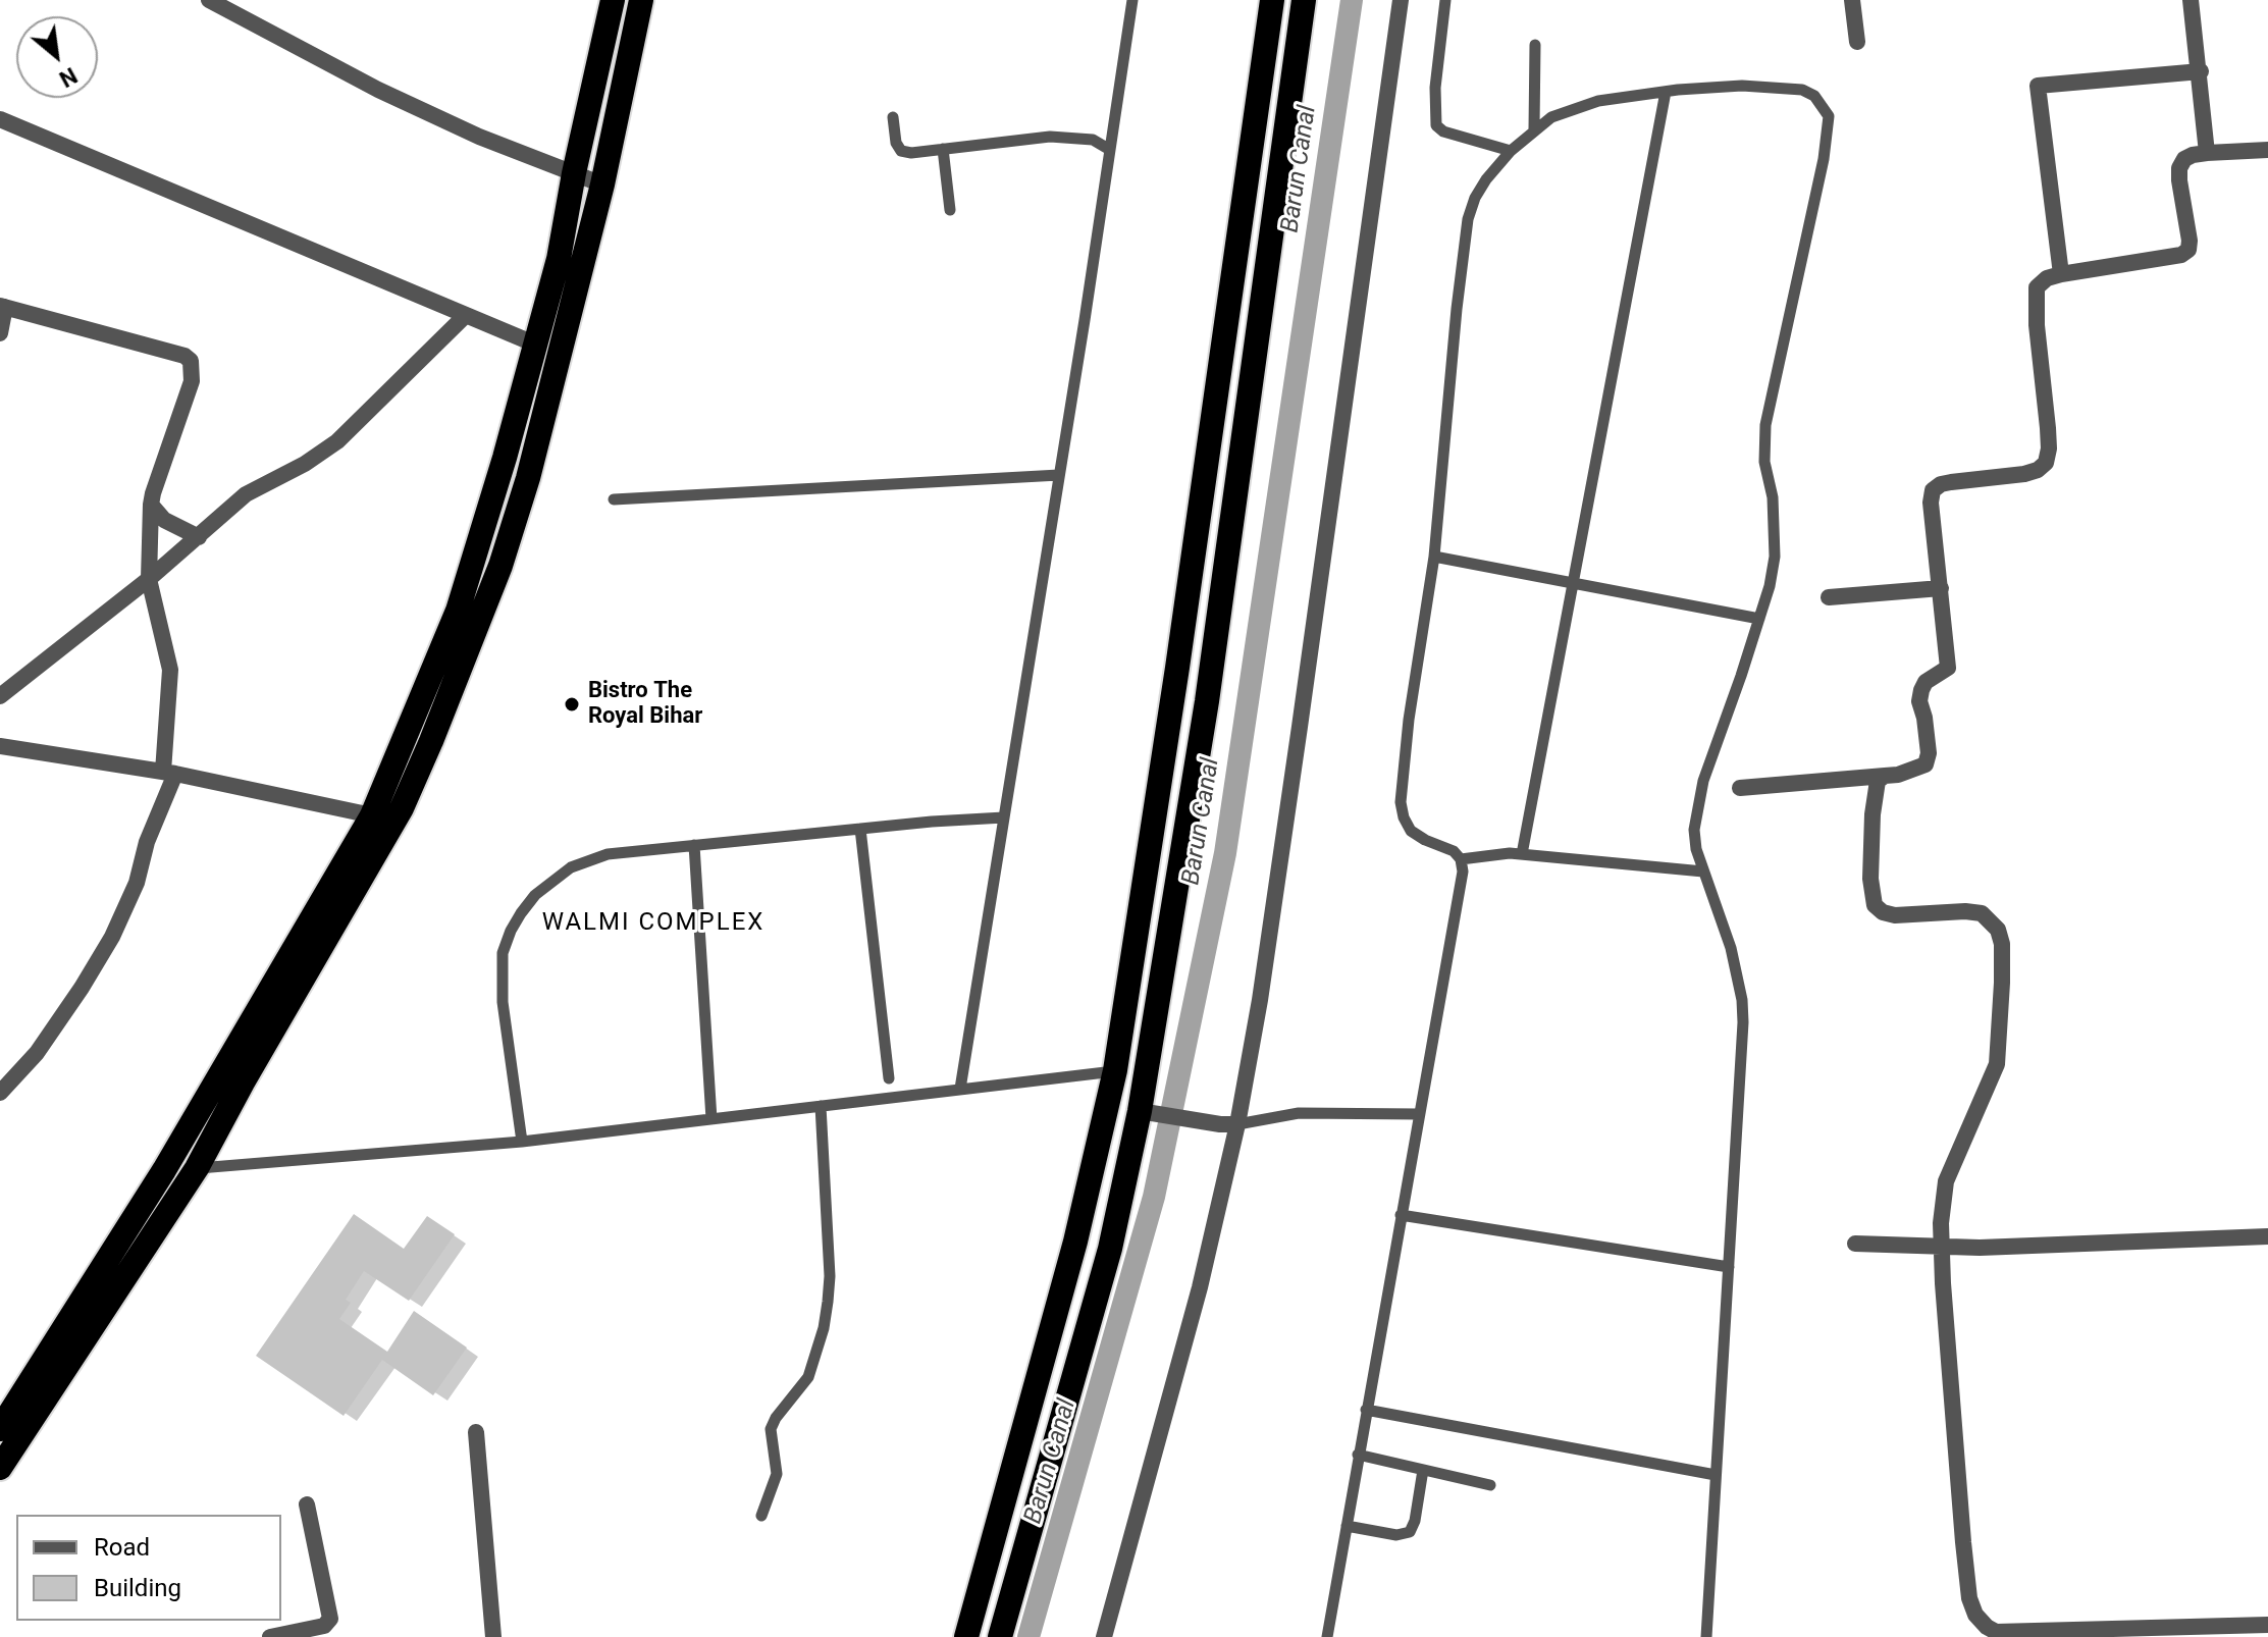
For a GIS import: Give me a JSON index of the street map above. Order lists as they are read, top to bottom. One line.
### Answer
{"districts":["WALMI COMPLEX"],"water":["Barun Canal"],"places":["Bistro The Royal Bihar"],"legend":["Road","Building"],"north":"bottom right"}
